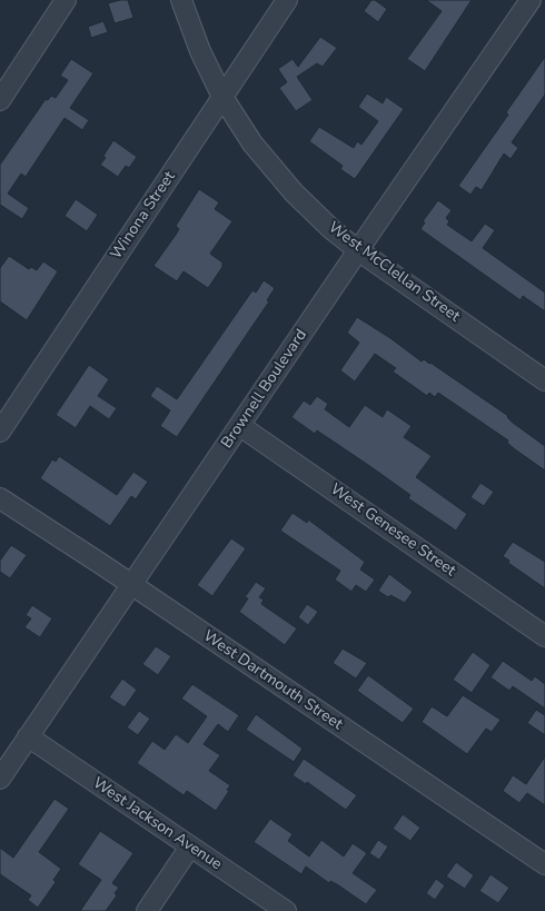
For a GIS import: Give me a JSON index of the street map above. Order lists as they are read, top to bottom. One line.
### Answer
{"streets":{"street":["Winona Street","West McClellan Street","Brownell Boulevard","West Genesee Street","West Dartmouth Street","West Jackson Avenue"]},"crossings":[["Winona Street","West McClellan Street"],["West McClellan Street","Brownell Boulevard"],["Brownell Boulevard","West Genesee Street"],["Brownell Boulevard","West Dartmouth Street"],["Brownell Boulevard","West Jackson Avenue"]]}
